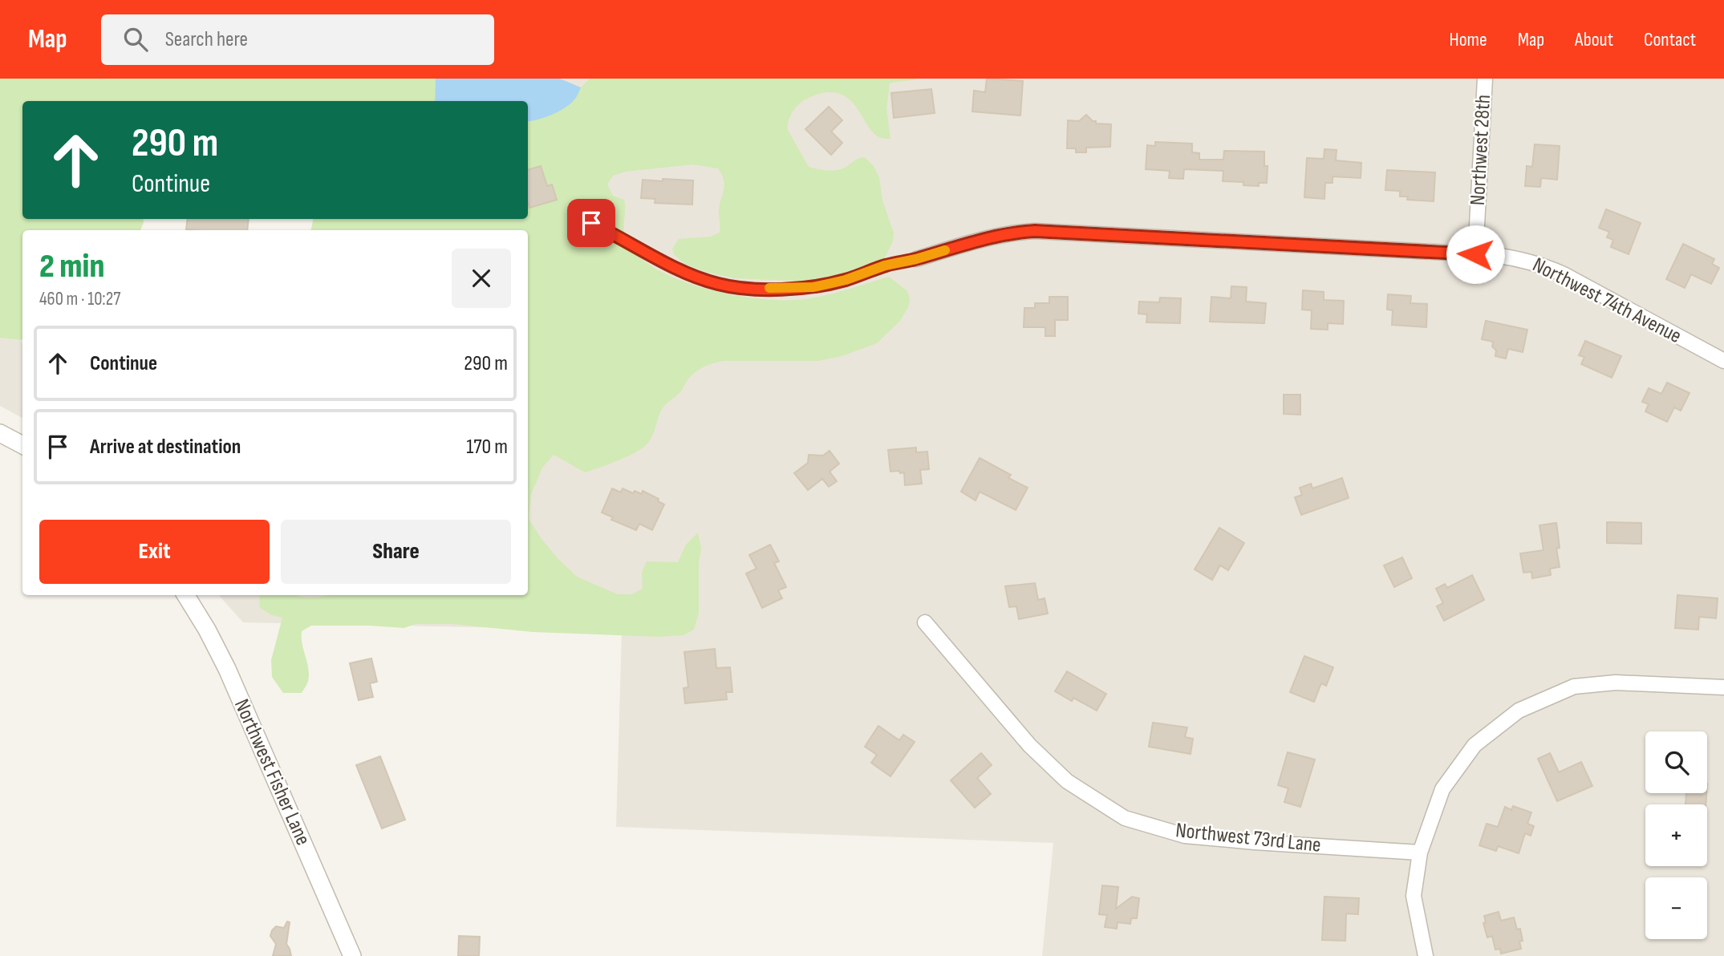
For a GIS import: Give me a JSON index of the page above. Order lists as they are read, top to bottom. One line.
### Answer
{"streets":{"street":["Northwest 28th","Northwest 74th Avenue","Northwest Fisher Lane","Northwest 73rd Lane"]},"crossings":[["Northwest 28th","Northwest 74th Avenue"]],"page":{"header":"Map","search":"Search here","nav":["Home","Map","About","Contact"],"turn":["290 m","Continue"],"heading":["2 min","460 m · 10:27"],"list":[{"name":"Continue","value":"290 m"},{"name":"Arrive at destination","value":"170 m"}],"buttons":["Exit","Share"],"map_buttons":["+","−"]}}
